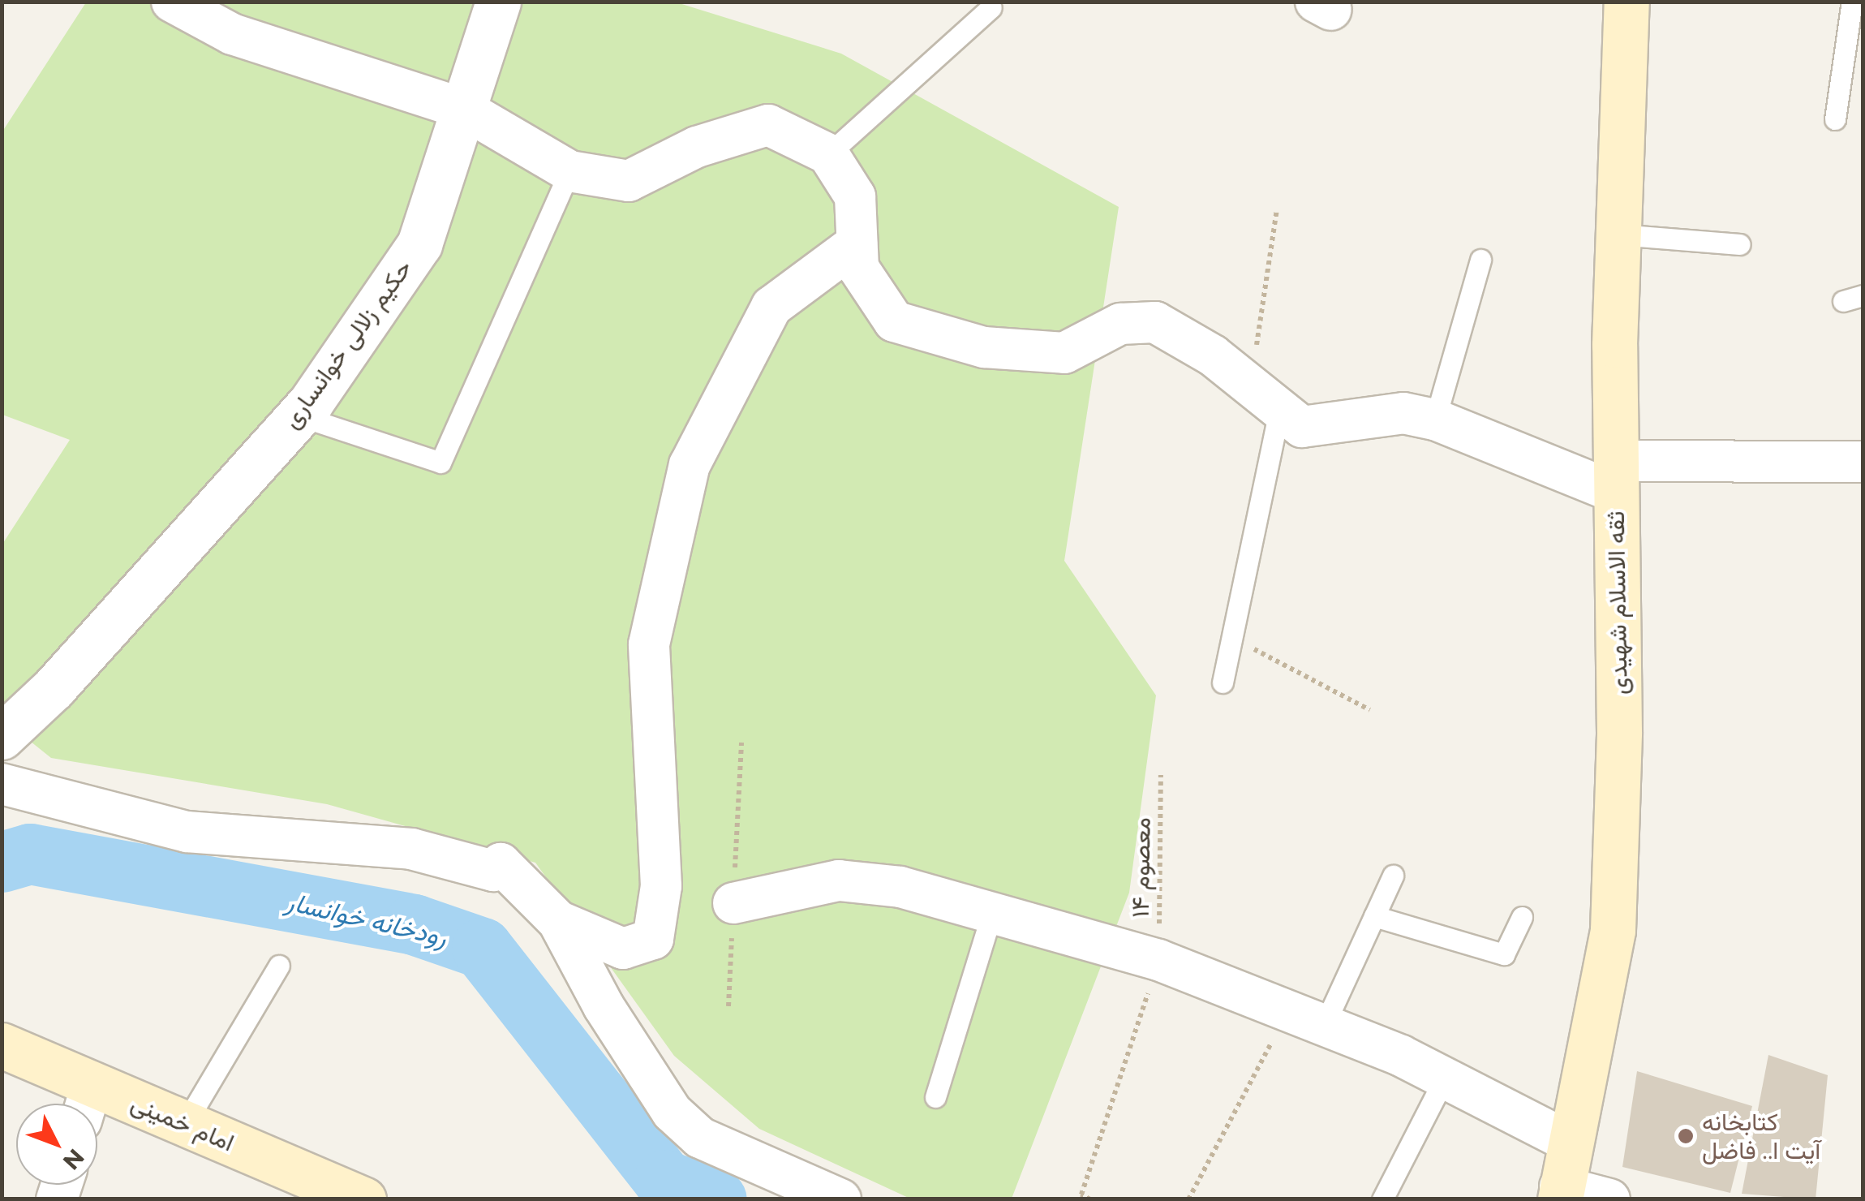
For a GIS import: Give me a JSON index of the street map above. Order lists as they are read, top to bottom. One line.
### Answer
{"streets":{"main road":["ثقه الاسلام شهیدی","امام خمینی"],"street":["حکیم زلالی خوانساری"],"path":["۱۴ معصوم"]},"water":["رودخانه خوانسار"],"places":["کتابخانه آیت ا.. فاضل"],"north":"bottom right"}
